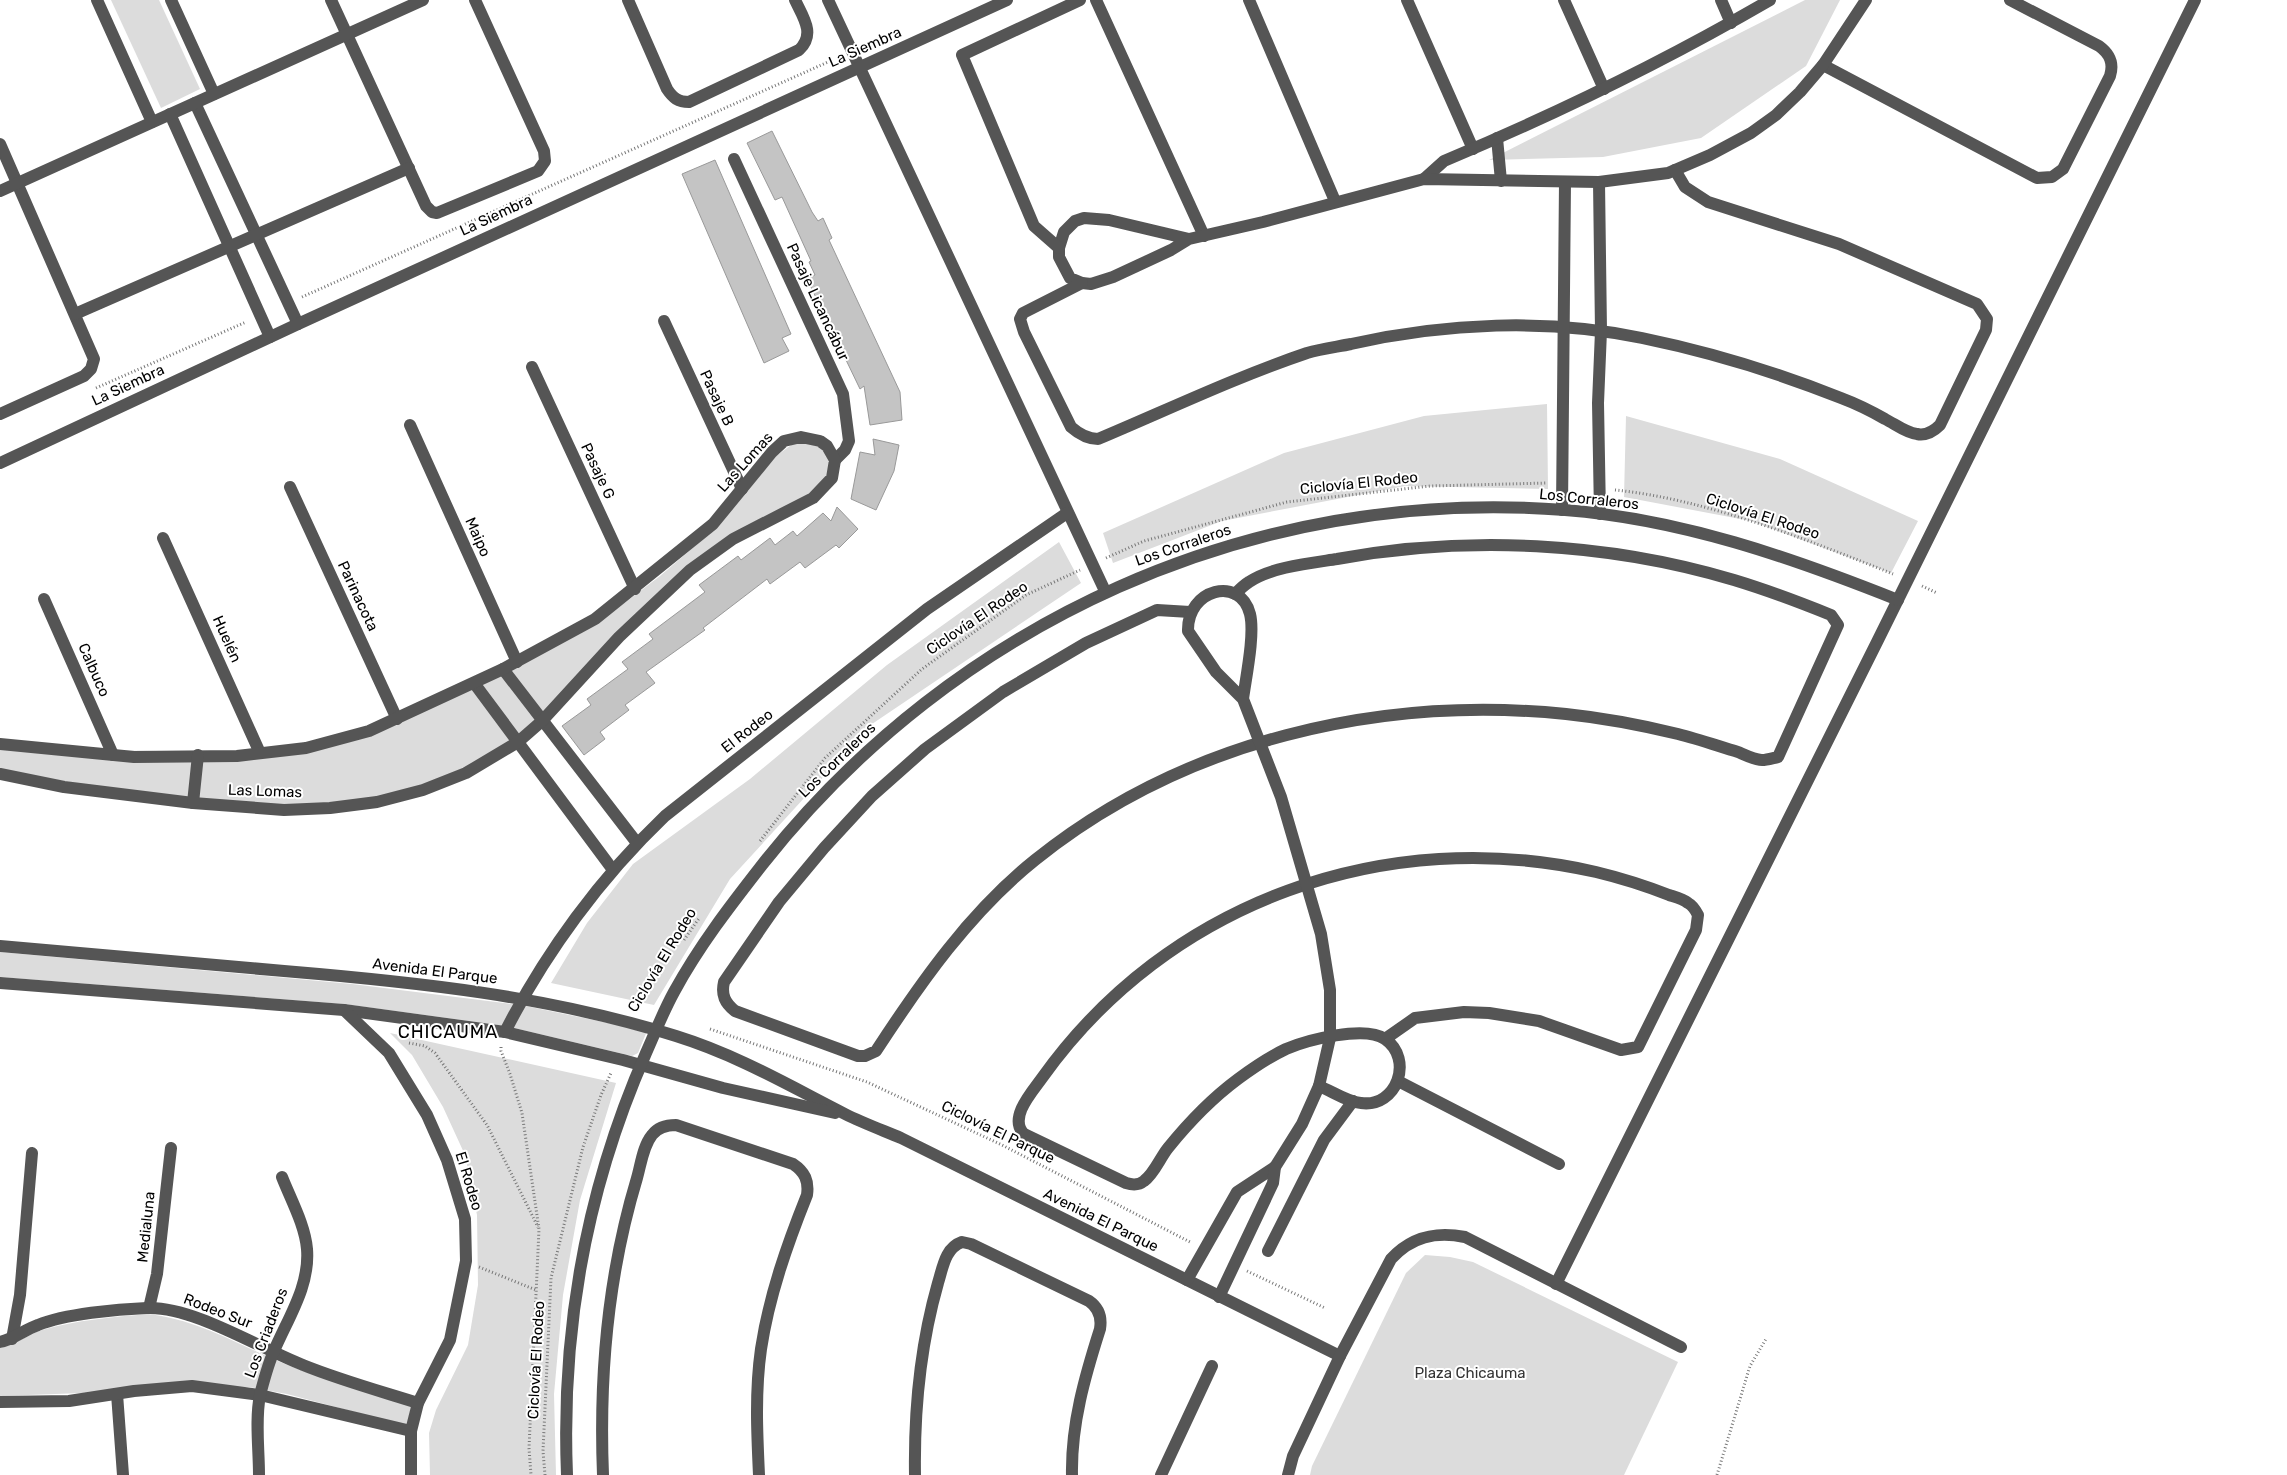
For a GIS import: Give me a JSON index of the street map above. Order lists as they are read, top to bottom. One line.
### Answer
{"streets":{"street":["La Siembra","Pasaje Licancábur","Pasaje B","Las Lomas","Pasaje G","Los Corraleros","Maipo","Parinacota","Huelén","Calbuco","El Rodeo","Avenida El Parque","Medialuna","Rodeo Sur","Los Criaderos"],"path":["Ciclovía El Rodeo","Ciclovía El Parque"]},"crossings":[["Pasaje Licancábur","Las Lomas"],["Pasaje B","Las Lomas"],["Las Lomas","Pasaje G"],["Las Lomas","Maipo"],["Las Lomas","Parinacota"],["Las Lomas","Huelén"],["Las Lomas","Calbuco"],["Ciclovía El Rodeo","Avenida El Parque"],["Los Corraleros","Avenida El Parque"],["El Rodeo","Avenida El Parque"],["El Rodeo","Rodeo Sur"],["Medialuna","Rodeo Sur"],["Rodeo Sur","Los Criaderos"]],"districts":["CHICAUMA"],"parks":["Plaza Chicauma"]}
